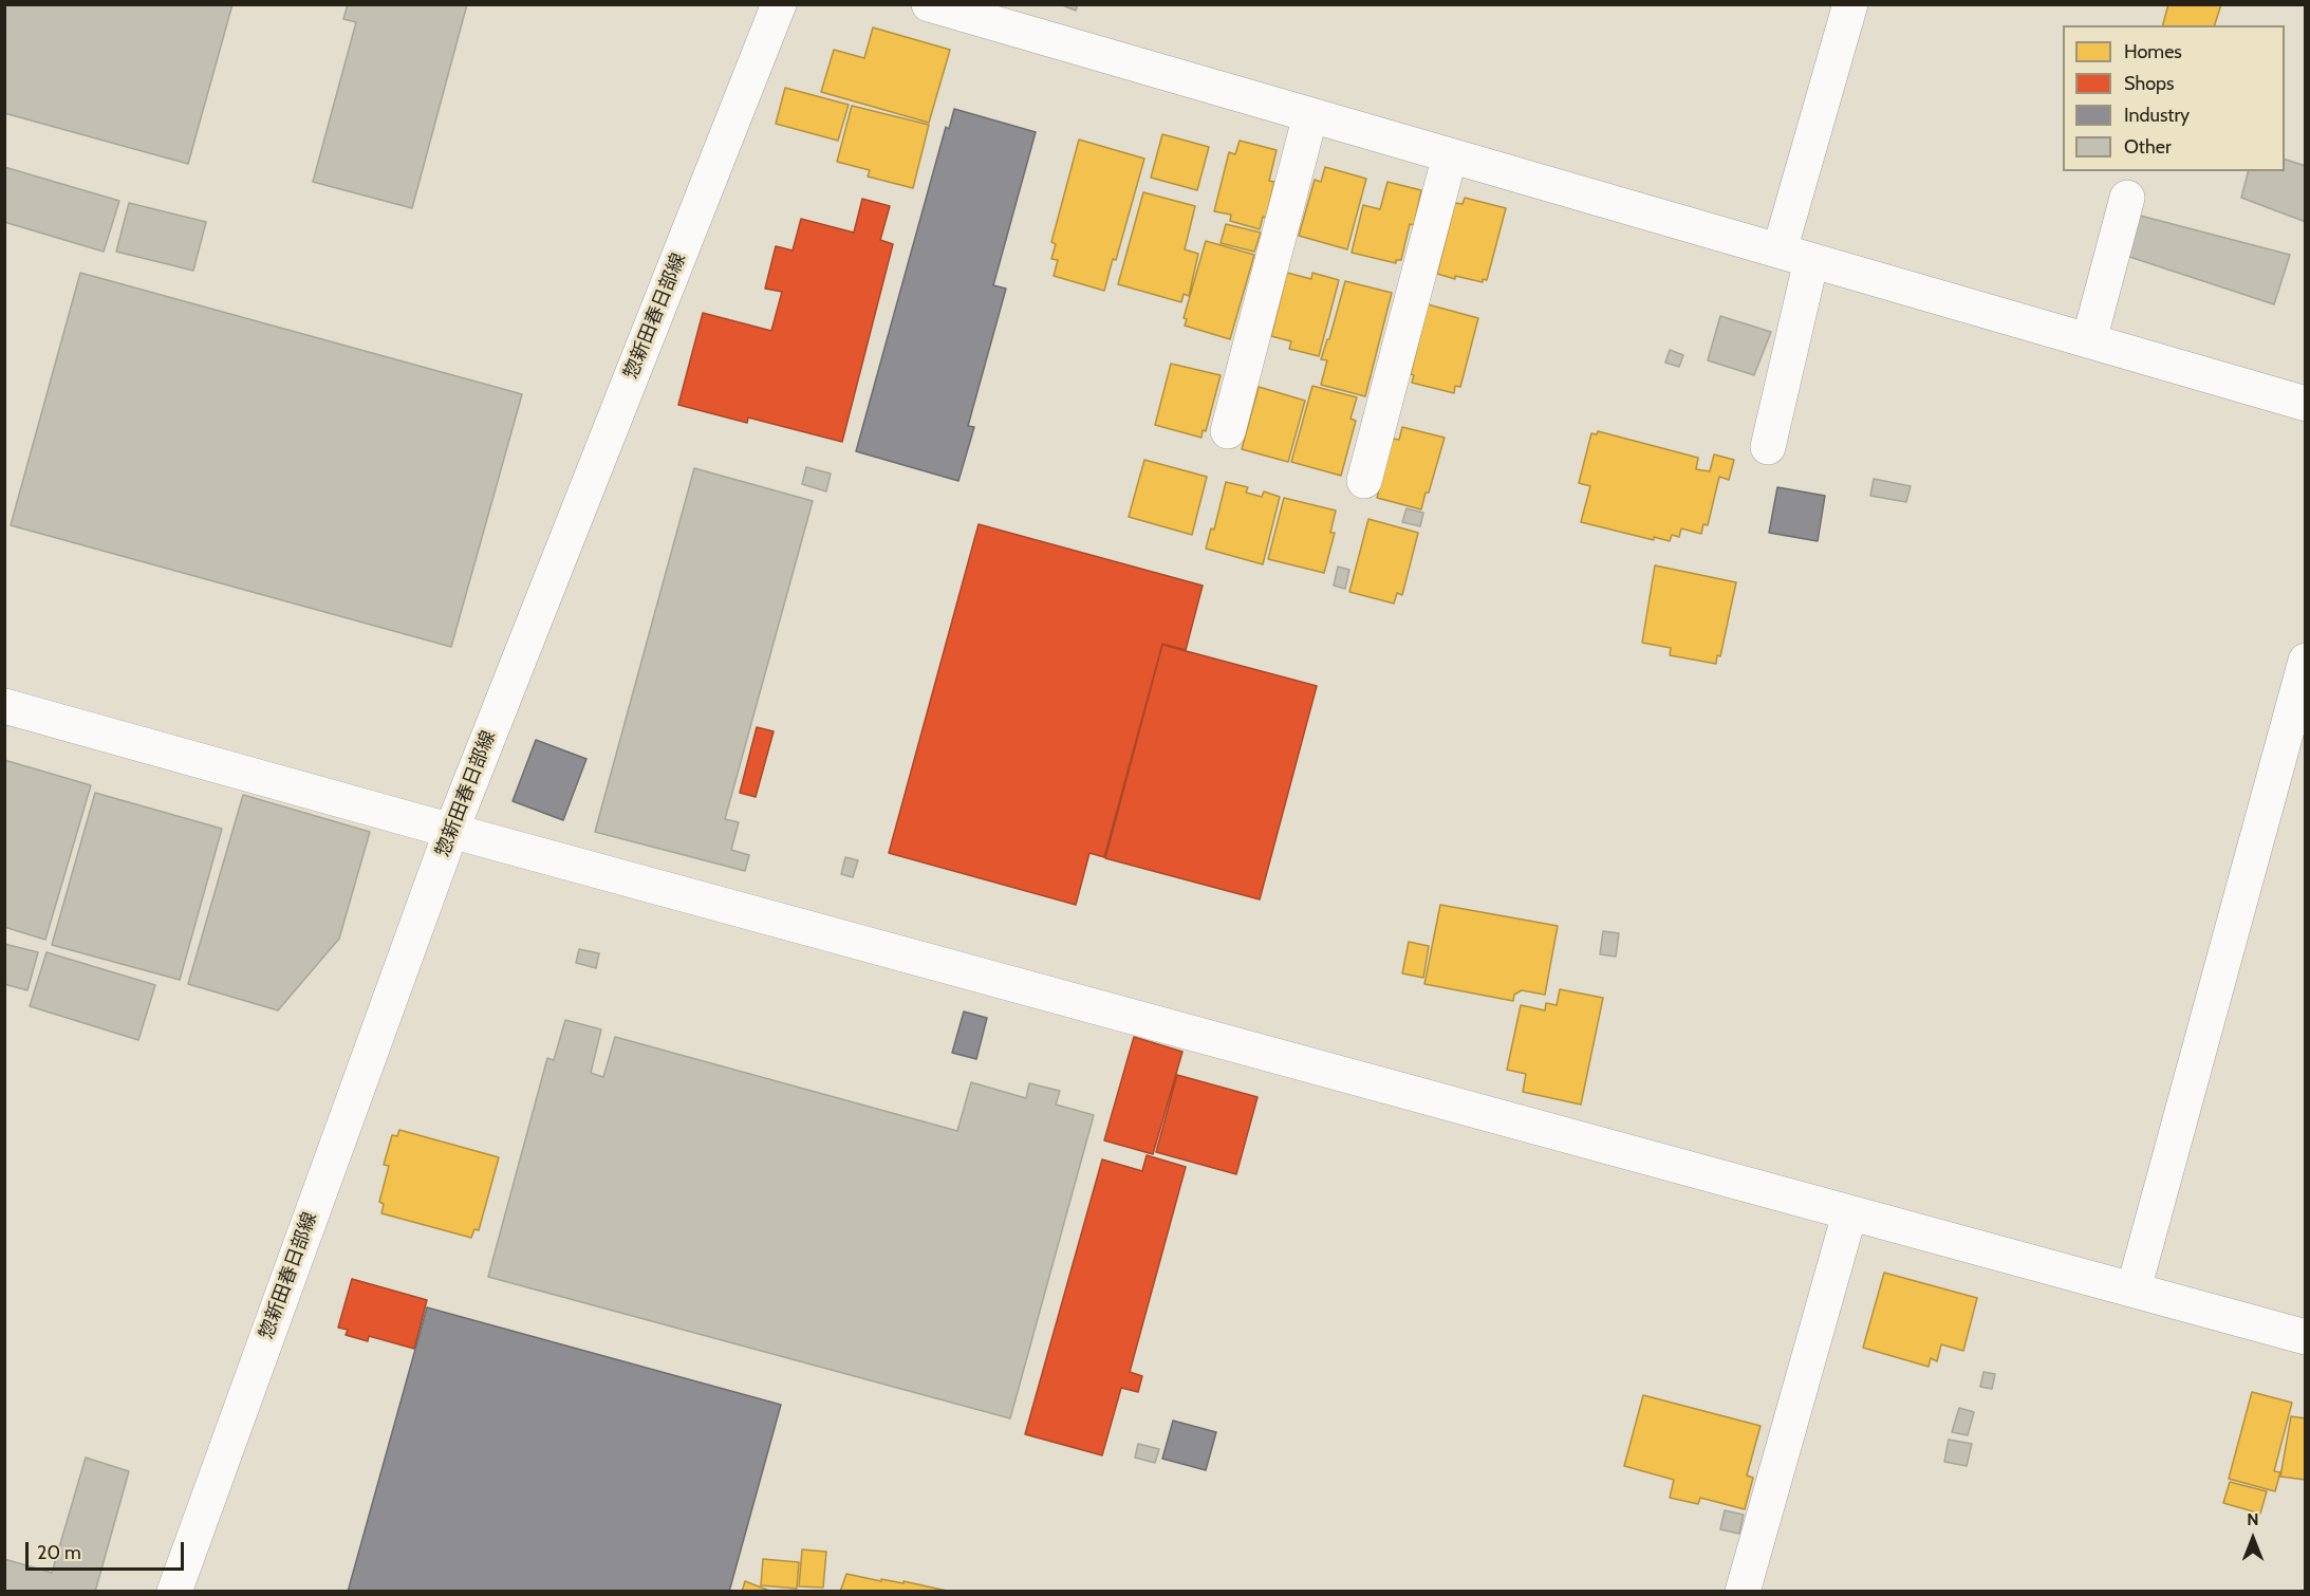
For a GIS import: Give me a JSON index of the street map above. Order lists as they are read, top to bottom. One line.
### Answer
{"streets":{"street":["惣新田春日部線"]},"legend":["Homes","Shops","Industry","Other"],"scale_bar":"20 m","north":"top"}
